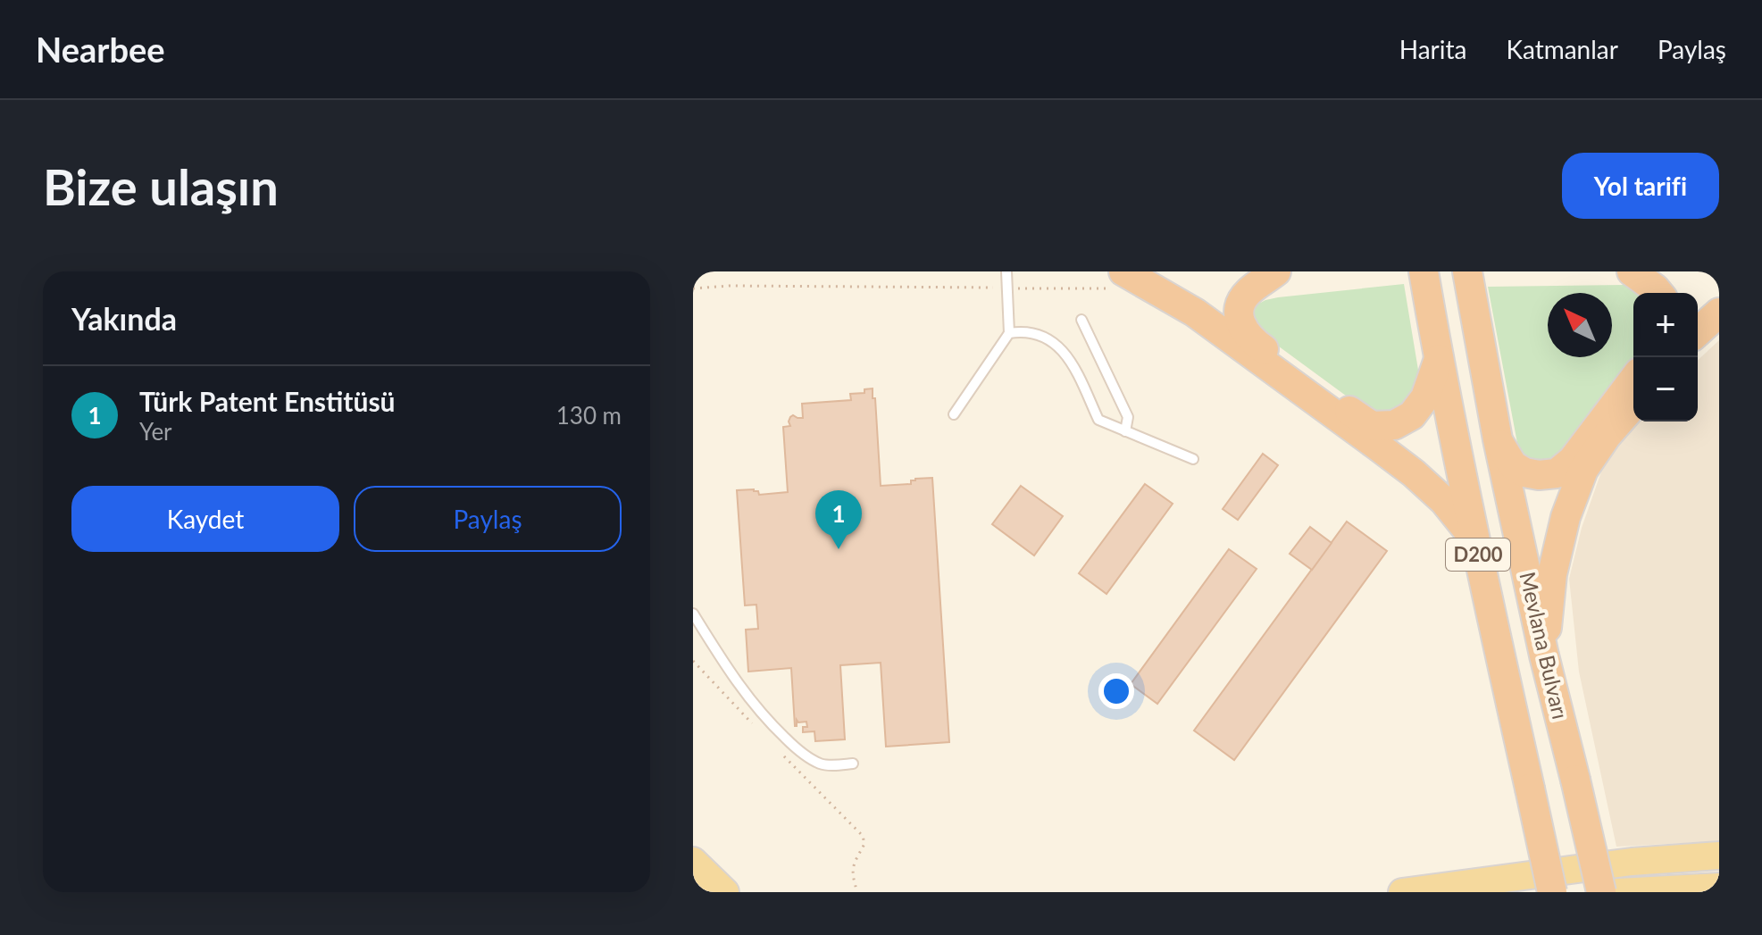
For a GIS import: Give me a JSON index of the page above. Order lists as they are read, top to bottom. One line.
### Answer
{"streets":{"highway":["D200","Mevlana Bulvarı"]},"north":"top left","page":{"header":"Nearbee","nav":["Harita","Katmanlar","Paylaş"],"buttons":["Yol tarifi",["Kaydet","Paylaş"]],"title":"Bize ulaşın","heading":"Yakında","map_buttons":["+","−"],"list":[{"mark":"1","name":"Türk Patent Enstitüsü","note":"Yer","value":"130 m"}],"pins":"1"}}
